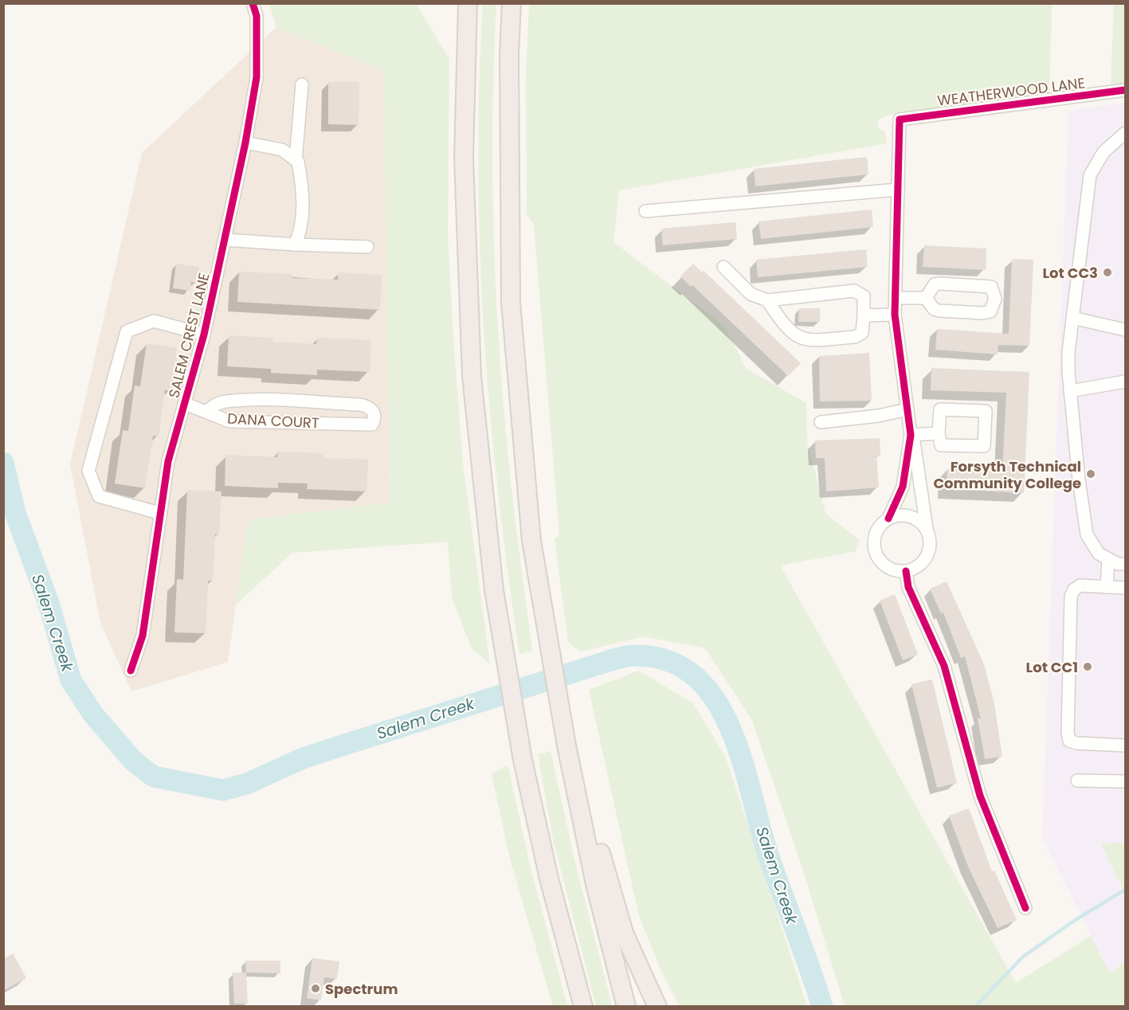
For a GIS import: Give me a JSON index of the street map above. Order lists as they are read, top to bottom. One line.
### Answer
{"streets":{"street":["WEATHERWOOD LANE","SALEM CREST LANE","DANA COURT"]},"crossings":[["SALEM CREST LANE","DANA COURT"]],"water":["Salem Creek"],"places":["Lot CC3","Forsyth Technical Community College","Lot CC1","Spectrum"]}
